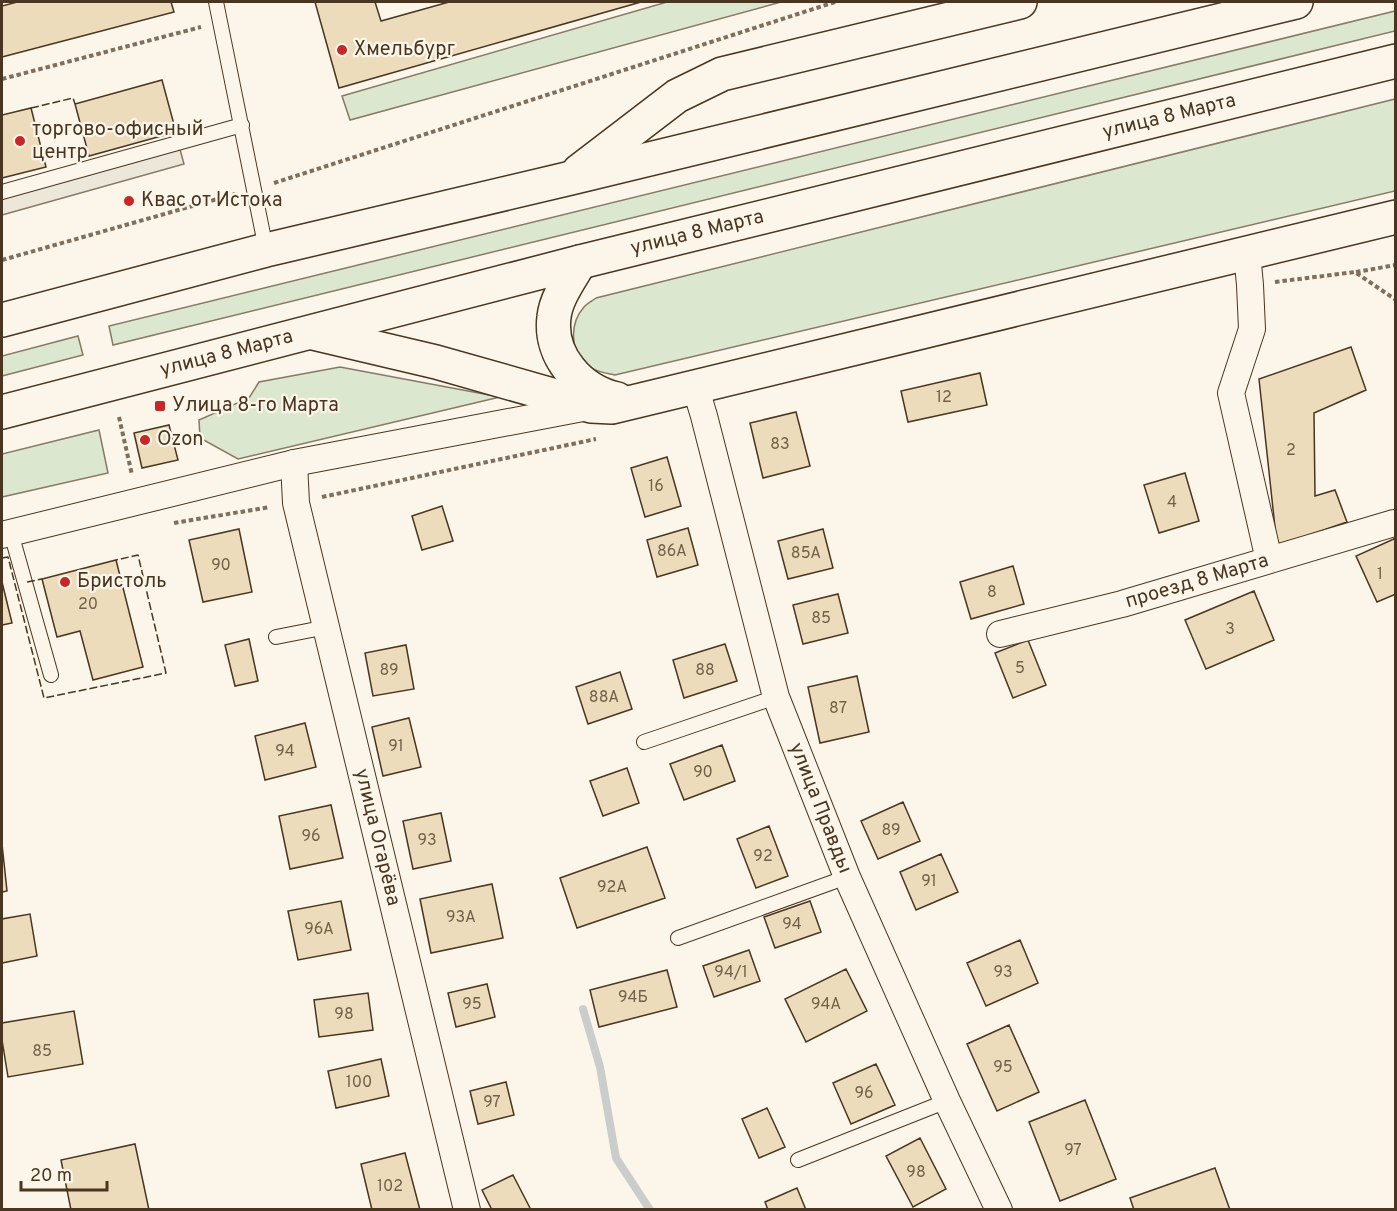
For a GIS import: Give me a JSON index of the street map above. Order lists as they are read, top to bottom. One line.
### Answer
{"streets":{"main road":["улица 8 Марта"],"street":["проезд 8 Марта","улица Правды","улица Огарёва"]},"places":{"other":["Хмельбург","торгово-офисный центр","Квас от Истока","Ozon","Бристоль"],"transit":["Улица 8-го Марта"]},"house_numbers":["12","83","2","16","4","86А","85А","90","1","8","20","85","3","5","89","88","88А","87","91","94","90","89","96","93","92","91","92А","93А","94","96А","94/1","93","94Б","95","94А","98","85","95","100","96","97","97","98","102"],"scale_bar":"20 m"}
